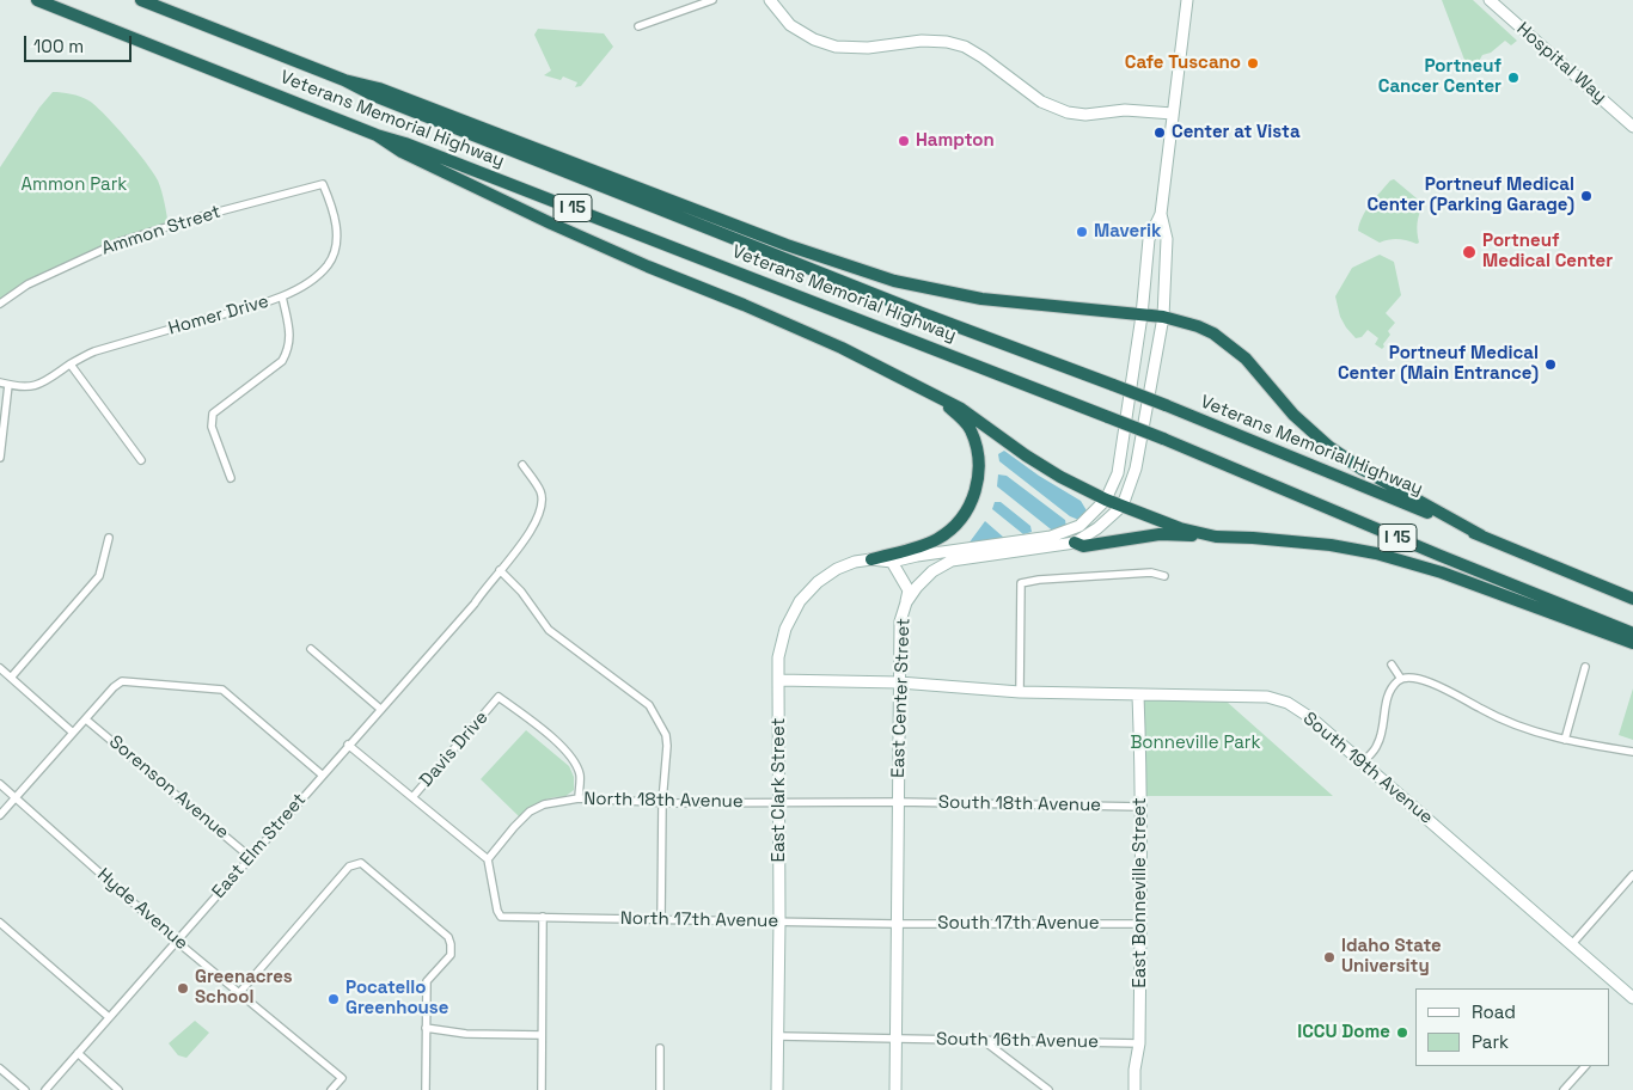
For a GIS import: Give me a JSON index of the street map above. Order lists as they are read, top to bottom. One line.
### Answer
{"streets":{"highway":["Veterans Memorial Highway","I 15"],"main road":["Hospital Way","East Center Street","South 19th Avenue","East Clark Street","East Bonneville Street"],"street":["Ammon Street","Homer Drive","Davis Drive","Sorenson Avenue","North 18th Avenue","South 18th Avenue","East Elm Street","Hyde Avenue","North 17th Avenue","South 17th Avenue","South 16th Avenue"]},"crossings":[["Ammon Street","Homer Drive"],["East Center Street","South 19th Avenue"],["East Center Street","East Clark Street"],["East Center Street","North 18th Avenue"],["East Center Street","South 18th Avenue"],["East Center Street","North 17th Avenue"],["East Center Street","South 17th Avenue"],["East Center Street","South 16th Avenue"],["Davis Drive","North 18th Avenue"],["South 19th Avenue","East Clark Street"],["South 19th Avenue","East Bonneville Street"],["Sorenson Avenue","East Elm Street"],["East Clark Street","North 18th Avenue"],["East Clark Street","North 17th Avenue"],["East Clark Street","South 16th Avenue"],["North 18th Avenue","South 18th Avenue"],["North 18th Avenue","North 17th Avenue"],["South 18th Avenue","East Bonneville Street"],["East Elm Street","Hyde Avenue"],["East Bonneville Street","South 17th Avenue"],["East Bonneville Street","South 16th Avenue"],["North 17th Avenue","South 17th Avenue"]],"parks":["Ammon Park","Bonneville Park"],"places":["Cafe Tuscano","Portneuf Cancer Center","Center at Vista","Hampton","Portneuf Medical Center (Parking Garage)","Maverik","Portneuf Medical Center","Portneuf Medical Center (Main Entrance)","Idaho State University","Greenacres School","Pocatello Greenhouse","ICCU Dome"],"legend":["Road","Park"],"scale_bar":"100 m"}
